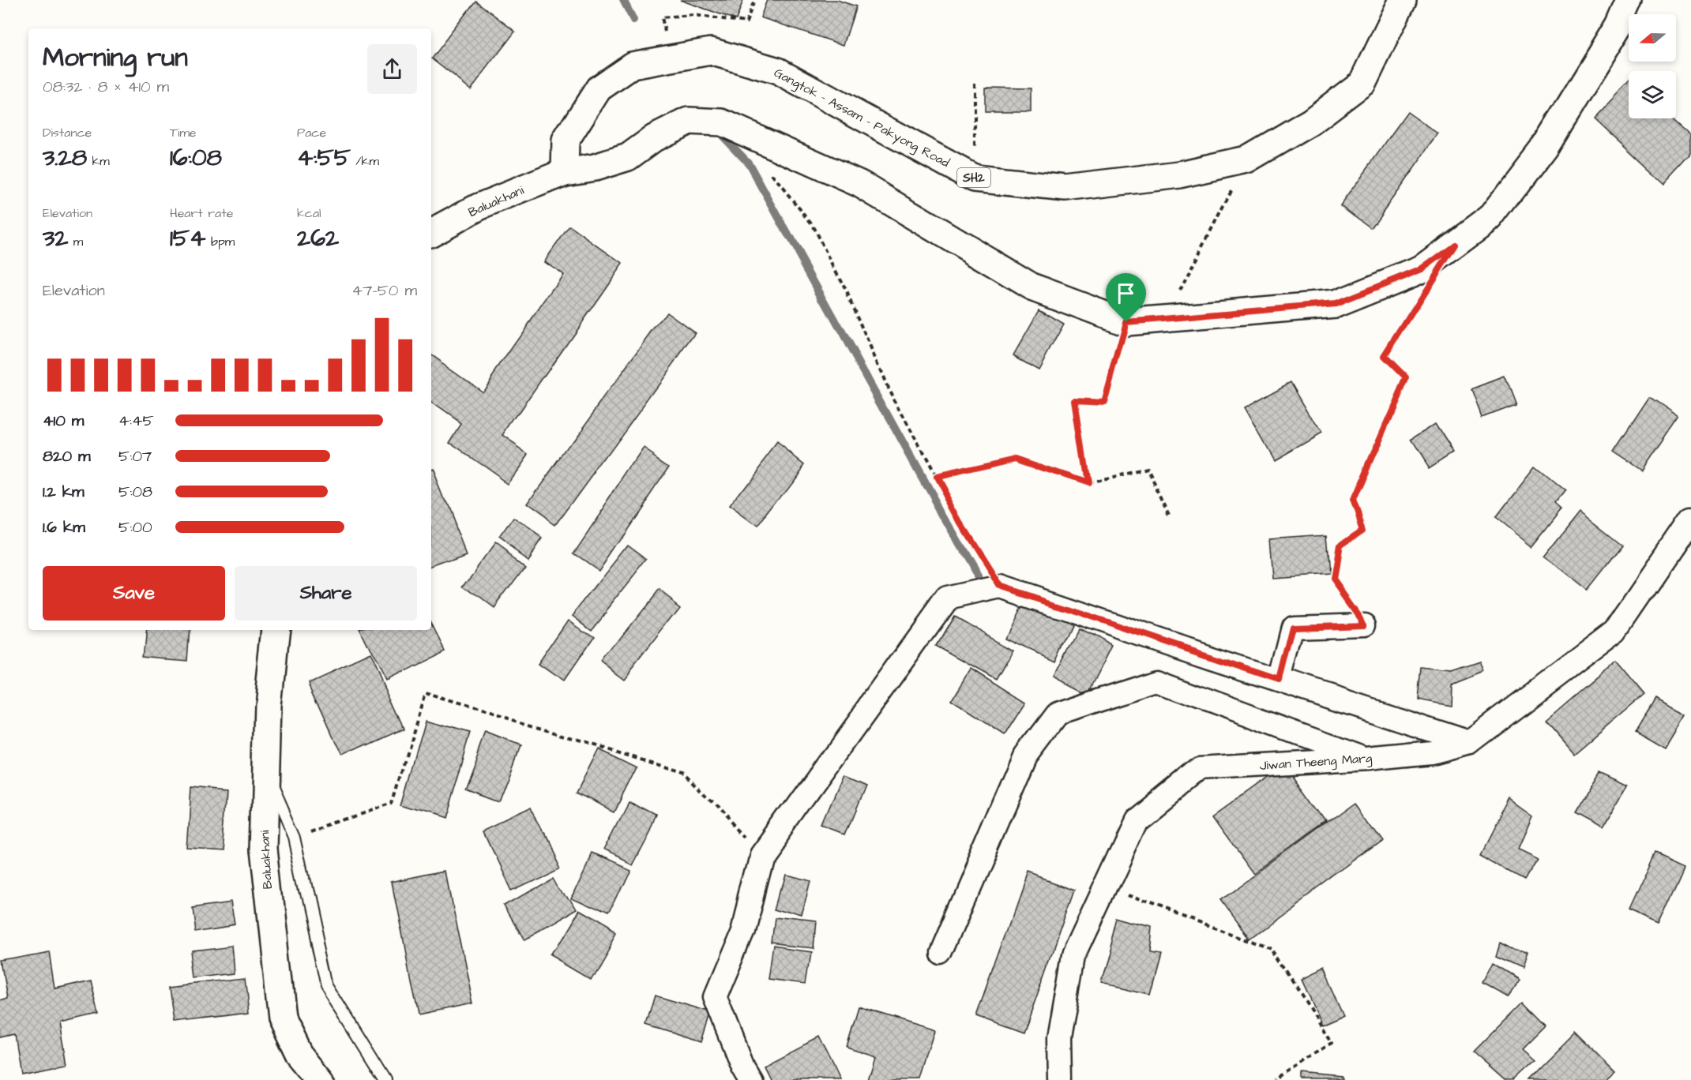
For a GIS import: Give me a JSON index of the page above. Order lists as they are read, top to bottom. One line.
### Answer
{"streets":{"main road":["Gangtok - Assam - Pakyong Road","SH2","Baluakhani"],"street":["Jiwan Theeng Marg"]},"crossings":[["Gangtok - Assam - Pakyong Road","Baluakhani"]],"north":"left","page":{"heading":["Morning run","08:32 · 8 × 410 m"],"stats":[["Distance","3.28 km"],["Time","16:08"],["Pace","4:55 /km"],["Elevation","32 m"],["Heart rate","154 bpm"],["kcal","262"]],"chart":["Elevation","47–50 m"],"list":[{"name":"410 m","note":"4:45"},{"name":"820 m","note":"5:07"},{"name":"1.2 km","note":"5:08"},{"name":"1.6 km","note":"5:00"}],"buttons":["Save","Share"]}}
